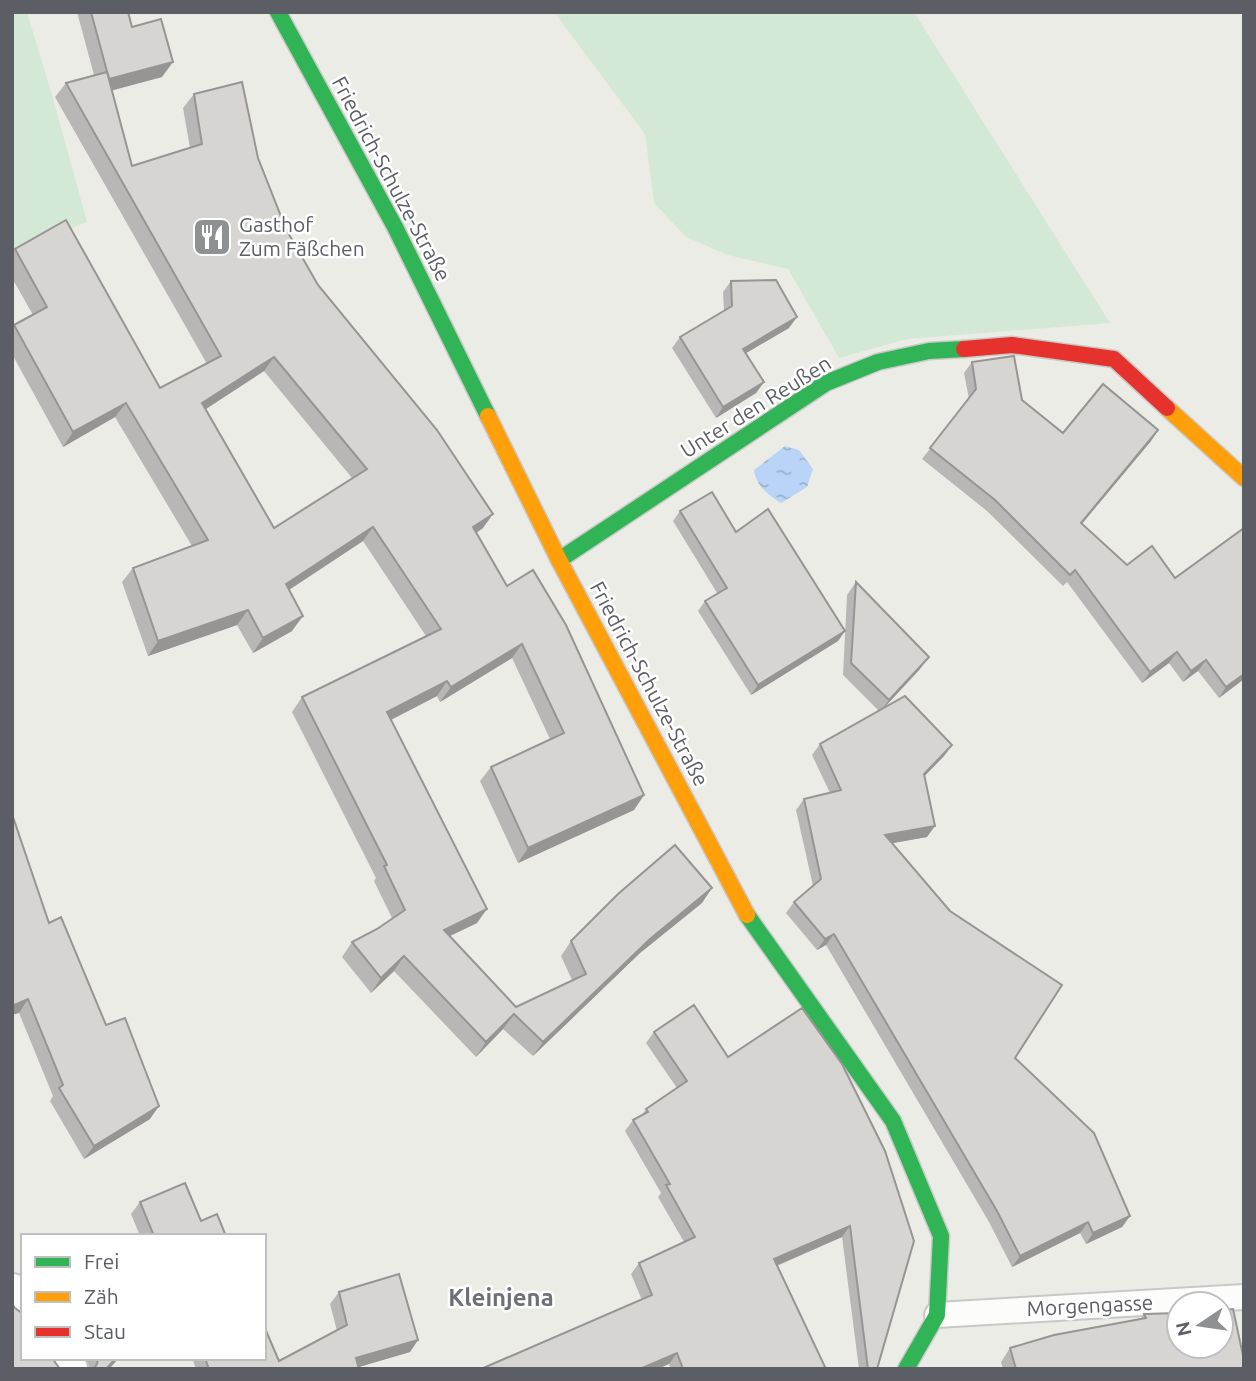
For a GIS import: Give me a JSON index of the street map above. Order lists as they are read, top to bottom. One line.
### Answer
{"streets":{"street":["Friedrich-Schulze-Straße","Unter den Reußen"],"lane":["Morgengasse"]},"crossings":[["Friedrich-Schulze-Straße","Unter den Reußen"],["Friedrich-Schulze-Straße","Morgengasse"]],"districts":["Kleinjena"],"places":{"restaurant":["Gasthof Zum Fäßchen"]},"legend":["Frei","Zäh","Stau"],"north":"left"}
